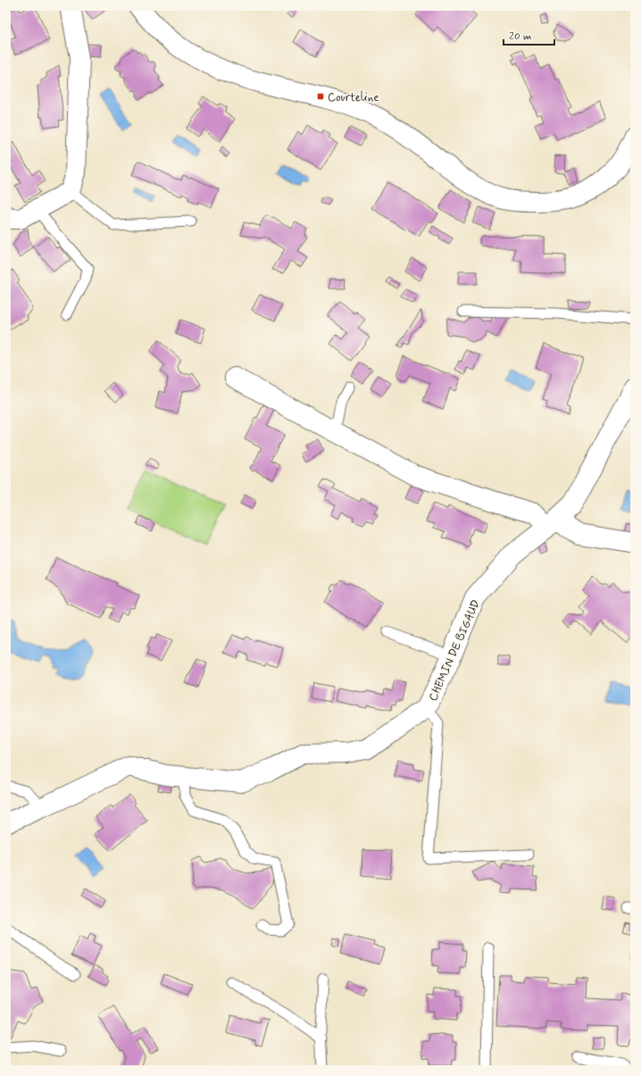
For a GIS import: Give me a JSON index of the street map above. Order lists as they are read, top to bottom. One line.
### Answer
{"streets":{"street":["CHEMIN DE BIGAUD"]},"places":{"transit":["Courteline"]},"scale_bar":"20 m"}
